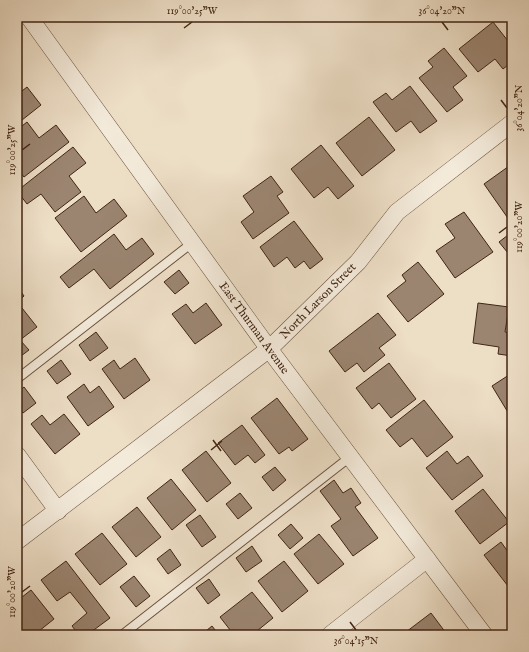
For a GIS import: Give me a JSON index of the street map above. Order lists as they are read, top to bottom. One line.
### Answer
{"streets":{"street":["North Larson Street","East Thurman Avenue"]},"crossings":[["North Larson Street","East Thurman Avenue"]],"coordinates":["119°00'25\"W","36°04'20\"N","119°00'20\"W","36°04'15\"N"]}
